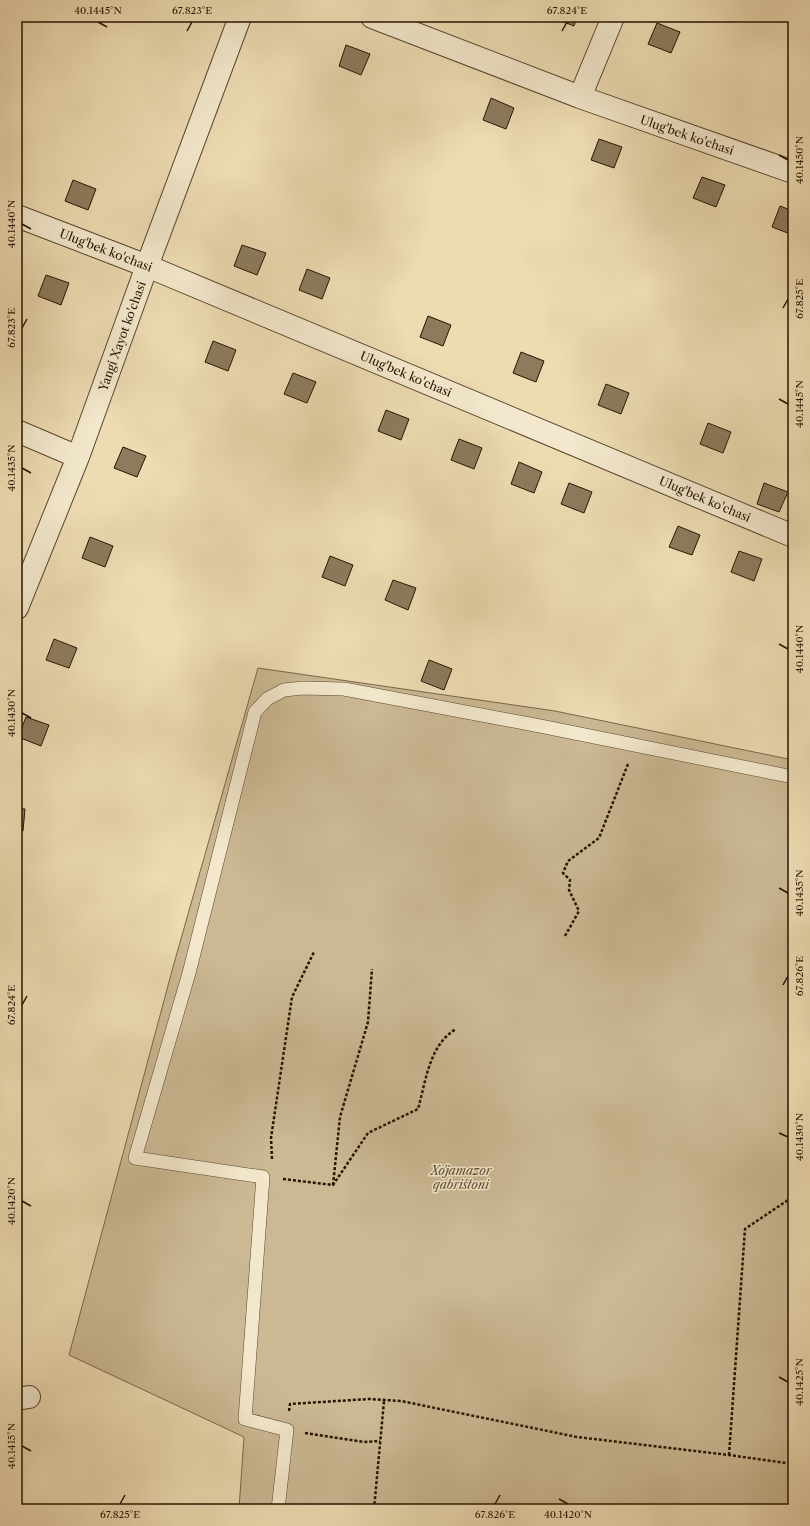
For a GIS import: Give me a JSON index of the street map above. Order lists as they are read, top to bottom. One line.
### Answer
{"streets":{"street":["Ulug'bek ko'chasi","Yangi Xayot ko'chasi"]},"crossings":[["Ulug'bek ko'chasi","Yangi Xayot ko'chasi"]],"parks":["Xo'jamazor qabristoni"],"coordinates":["40.1445°N","67.823°E","67.824°E","40.1450°N","40.1440°N","67.825°E","40.1435°N","40.1430°N","67.826°E","40.1420°N","40.1425°N","40.1415°N"]}
